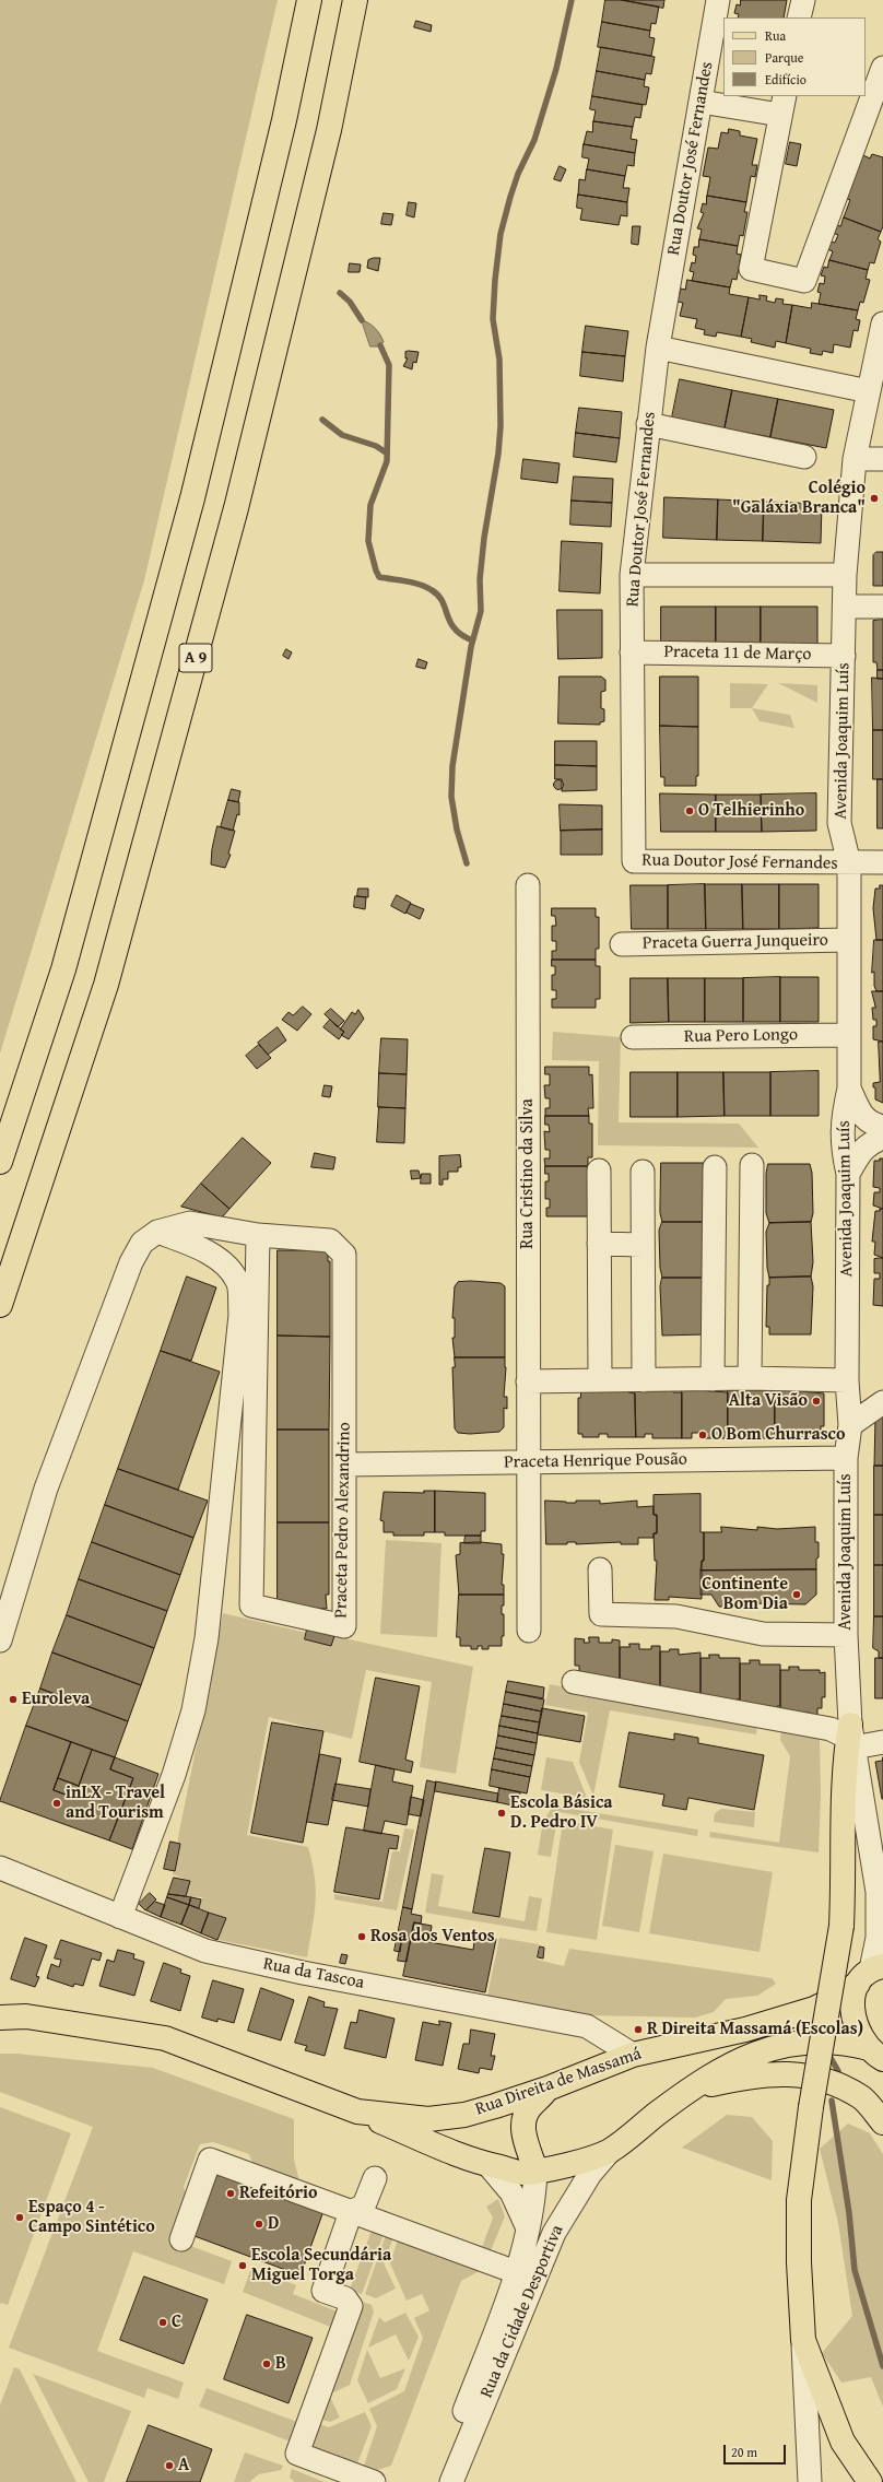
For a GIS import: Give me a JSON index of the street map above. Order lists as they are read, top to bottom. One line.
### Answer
{"streets":{"main road":["A 9","Rua Direita de Massamá"],"street":["Rua Doutor José Fernandes","Praceta 11 de Março","Avenida Joaquim Luís","Praceta Guerra Junqueiro","Rua Pero Longo","Rua Cristino da Silva","Praceta Henrique Pousão","Praceta Pedro Alexandrino","Rua da Tascoa","Rua da Cidade Desportiva"]},"crossings":[["Rua Doutor José Fernandes","Praceta 11 de Março"],["Rua Doutor José Fernandes","Avenida Joaquim Luís"],["Praceta 11 de Março","Avenida Joaquim Luís"],["Avenida Joaquim Luís","Praceta Guerra Junqueiro"],["Avenida Joaquim Luís","Rua Pero Longo"],["Avenida Joaquim Luís","Praceta Henrique Pousão"],["Avenida Joaquim Luís","Rua Direita de Massamá"],["Rua Cristino da Silva","Praceta Henrique Pousão"],["Praceta Henrique Pousão","Praceta Pedro Alexandrino"],["Rua da Tascoa","Rua Direita de Massamá"]],"places":["Colégio \"Galáxia Branca\"","O Telhierinho","Alta Visão","O Bom Churrasco","Continente Bom Dia","Euroleva","inLX - Travel and Tourism","Escola Básica D. Pedro IV","Rosa dos Ventos","R Direita Massamá (Escolas)","Refeitório","Espaço 4 - Campo Sintético","D","Escola Secundária Miguel Torga","C","B","A"],"legend":["Rua","Parque","Edifício"],"scale_bar":"20 m"}
